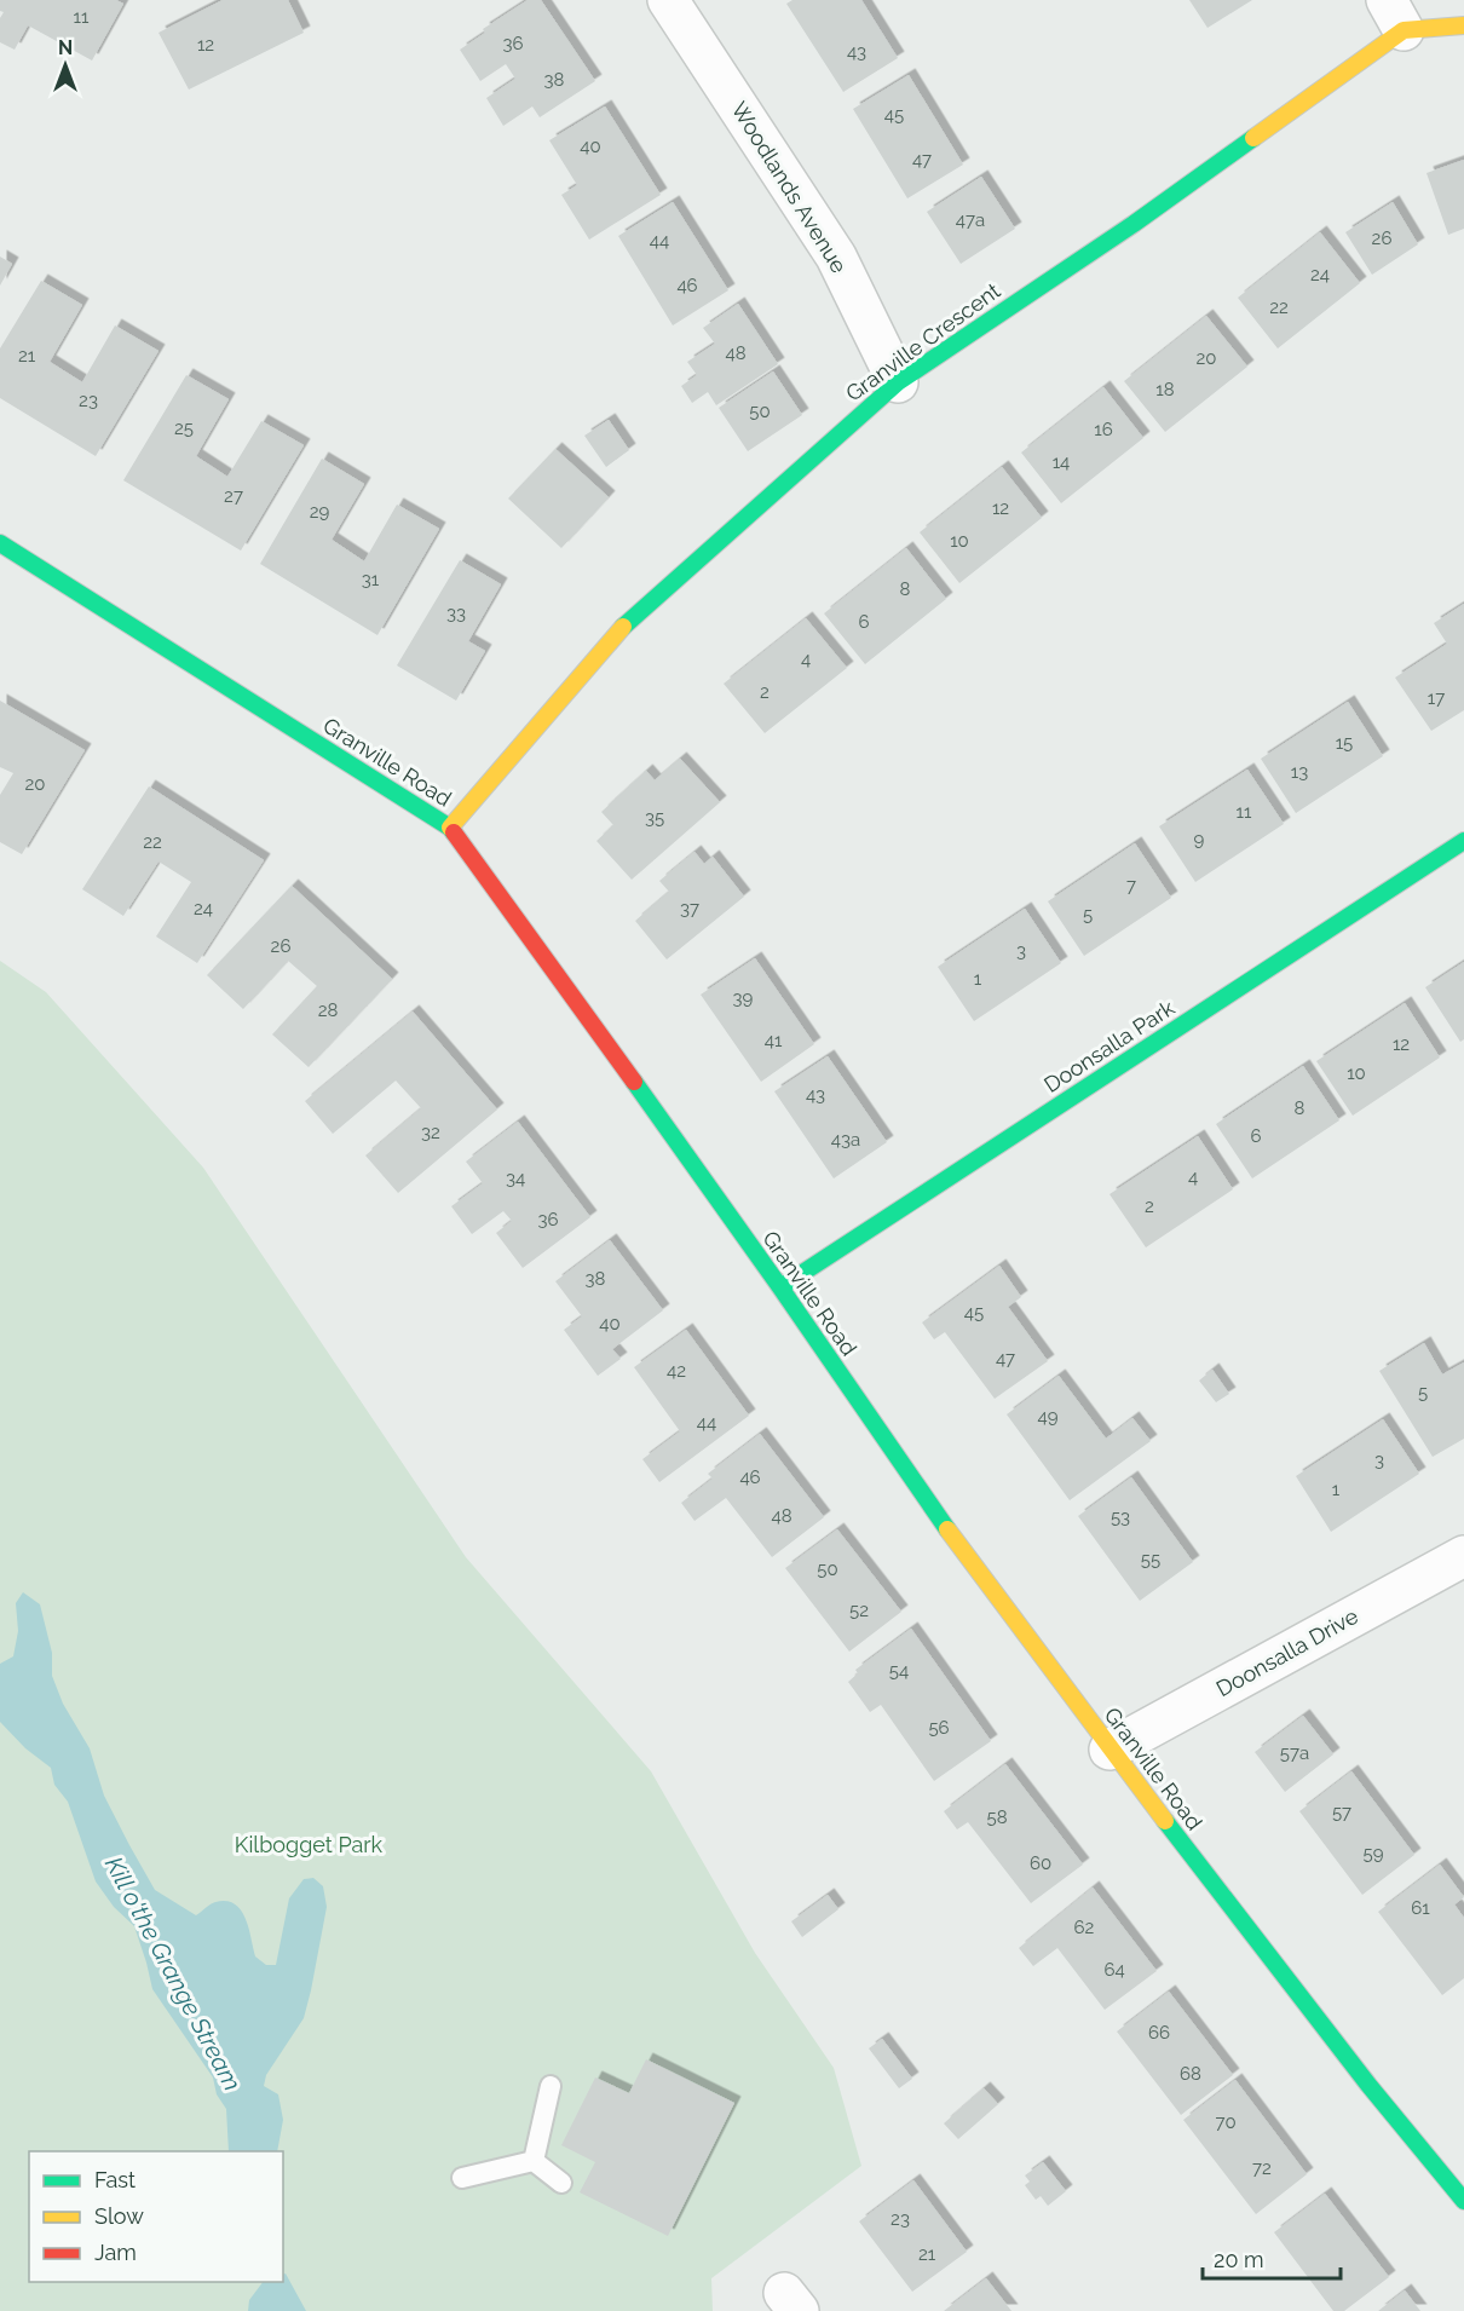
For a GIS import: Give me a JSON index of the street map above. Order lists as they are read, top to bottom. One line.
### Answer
{"streets":{"street":["Woodlands Avenue","Granville Crescent","Granville Road","Doonsalla Park","Doonsalla Drive"]},"crossings":[["Woodlands Avenue","Granville Crescent"],["Granville Crescent","Granville Road"],["Granville Road","Doonsalla Park"],["Granville Road","Doonsalla Drive"]],"water":["Kill o'the Grange Stream"],"parks":["Kilbogget Park"],"house_numbers":["11","36","12","43","38","45","40","47","47a","26","44","24","46","22","48","21","20","18","23","50","25","16","14","27","12","29","10","31","8","33","6","4","2","17","15","13","20","11","35","9","22","7","24","37","5","26","3","1","39","28","41","12","10","43","8","32","6","43a","4","34","2","36","38","45","40","47","42","5","49","44","3","46","1","48","53","55","50","52","54","56","57a","57","58","59","60","61","62","64","66","68","70","72","23","21"],"legend":["Fast","Slow","Jam"],"scale_bar":"20 m","north":"top"}
